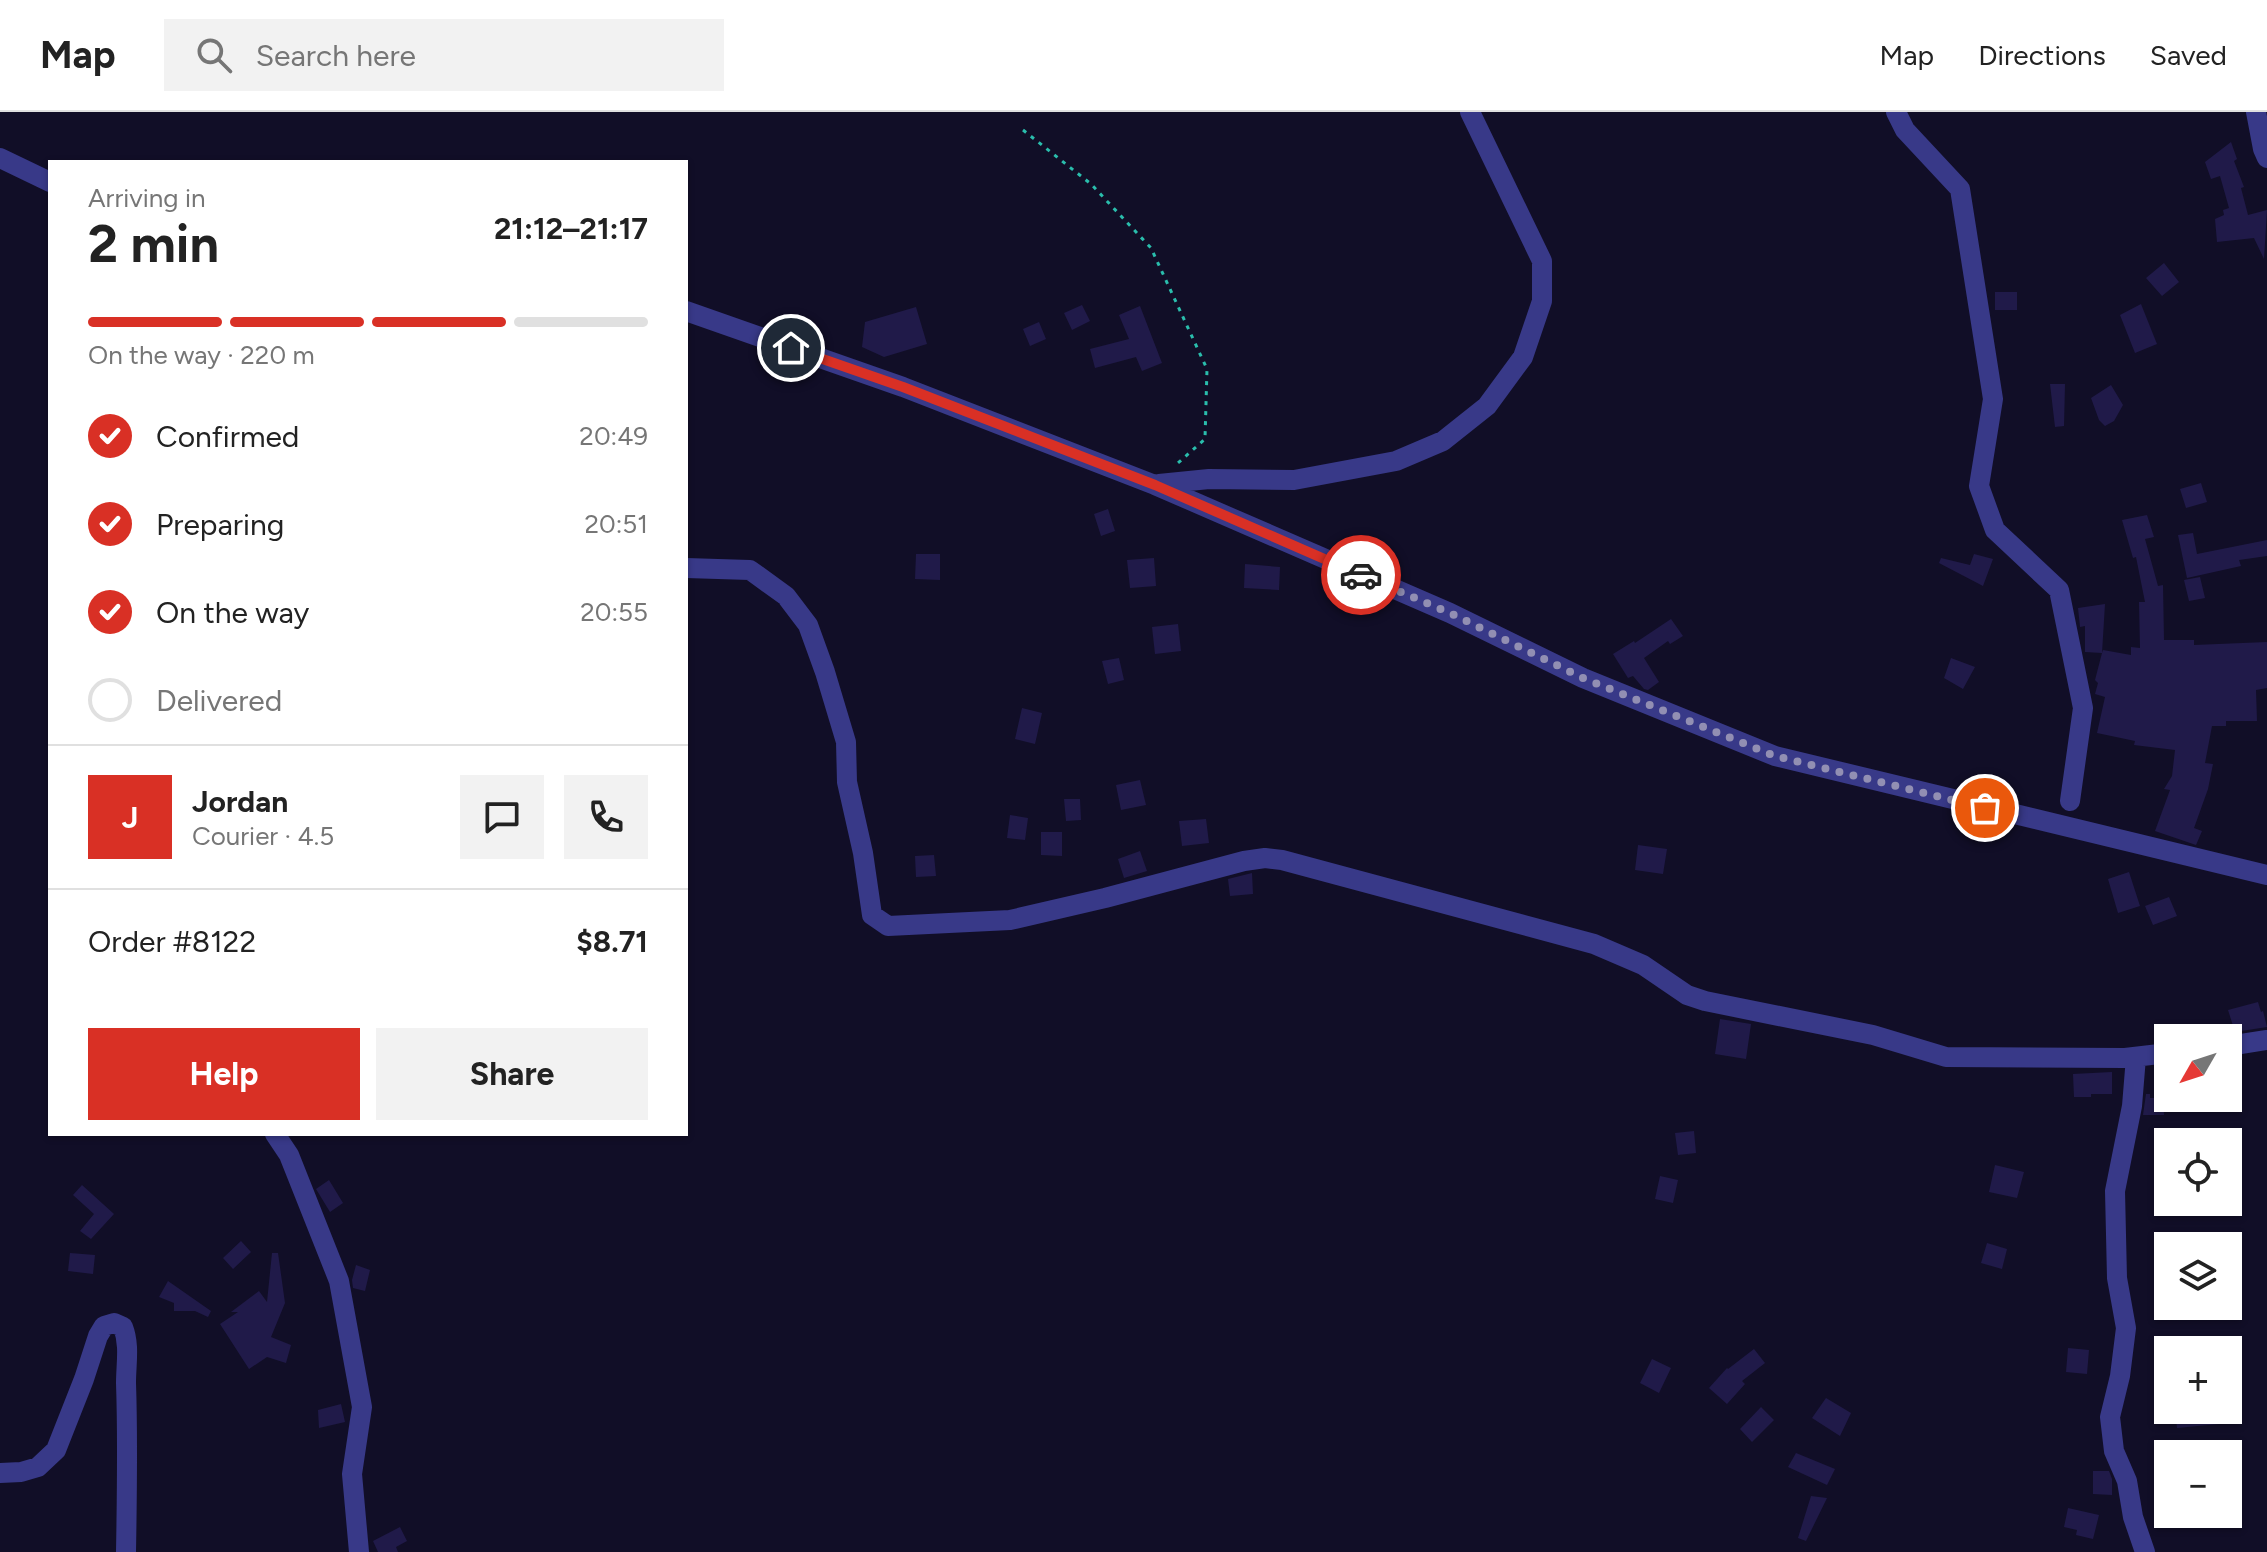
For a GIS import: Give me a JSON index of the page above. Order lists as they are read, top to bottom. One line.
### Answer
{"north":"bottom left","page":{"header":"Map","search":"Search here","nav":["Map","Directions","Saved"],"heading":["2 min","Arriving in","21:12–21:17"],"panel":["Jordan","Courier · 4.5","Order #8122","$8.71"],"bar":"On the way · 220 m","list":[["Confirmed","20:49"],["Preparing","20:51"],["On the way","20:55"],"Delivered"],"round":"J","buttons":["Help","Share"],"map_buttons":["+","−"]}}
